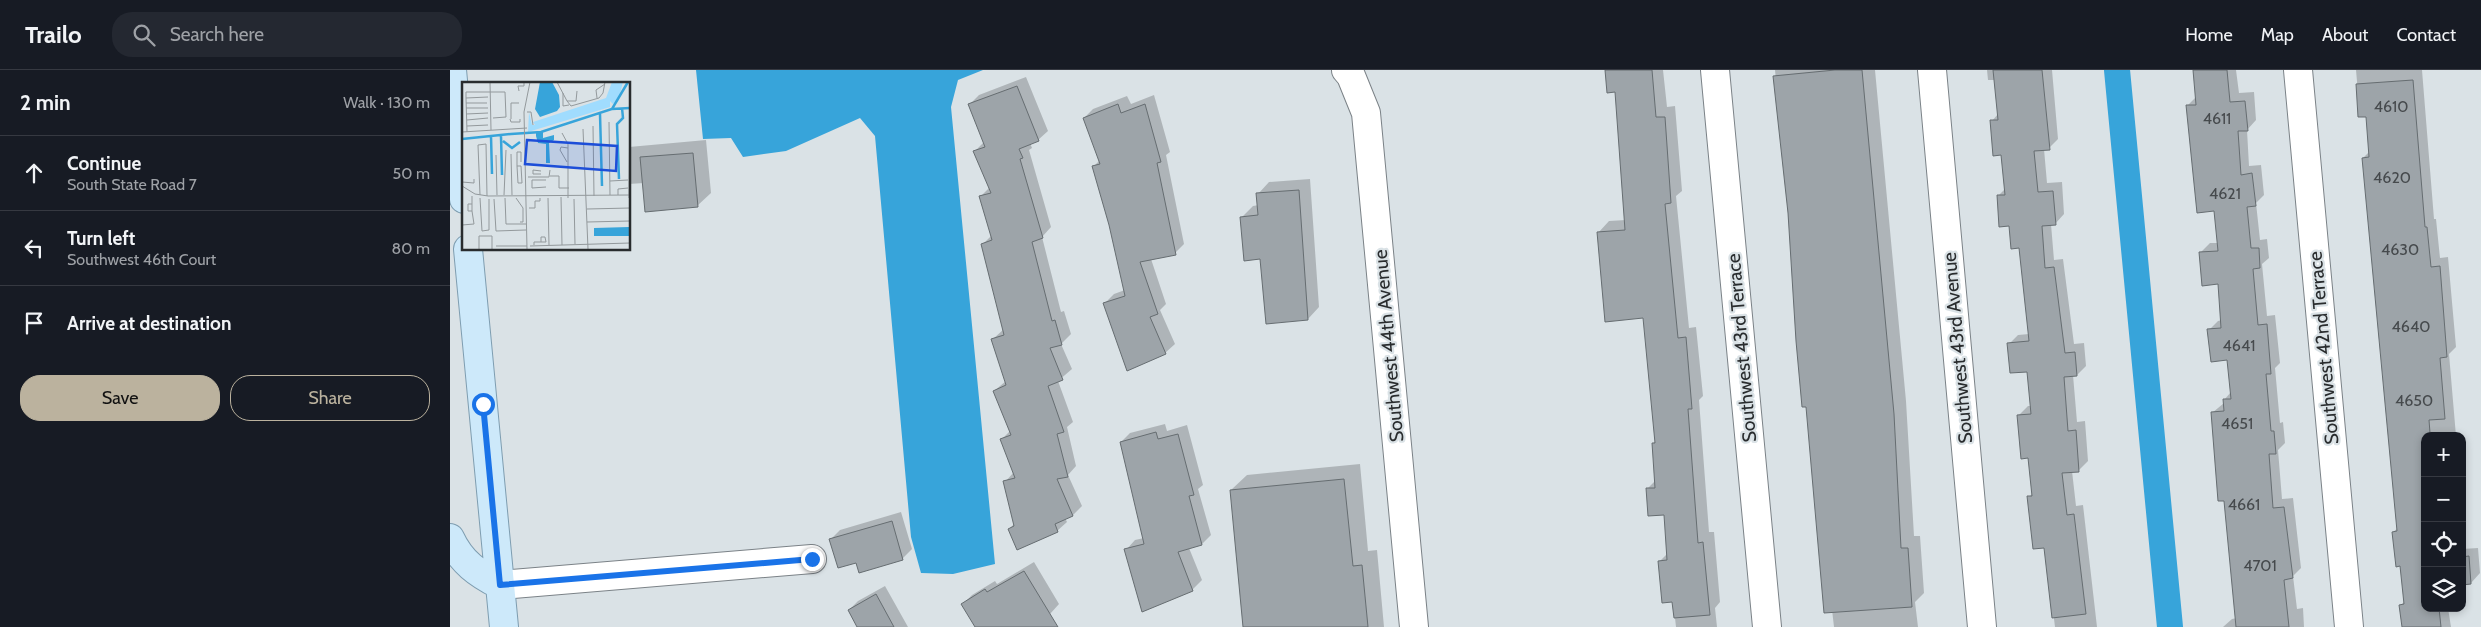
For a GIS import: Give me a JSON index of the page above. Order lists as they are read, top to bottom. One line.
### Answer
{"streets":{"street":["Southwest 44th Avenue","Southwest 43rd Terrace","Southwest 43rd Avenue","Southwest 42nd Terrace"]},"house_numbers":["4610","4611","4620","4621","4630","4640","4641","4650","4651","4661","4701"],"page":{"header":"Trailo","search":"Search here","nav":["Home","Map","About","Contact"],"heading":["2 min","Walk · 130 m"],"list":[["Continue","South State Road 7","50 m"],["Turn left","Southwest 46th Court","80 m"],"Arrive at destination"],"buttons":["Save","Share"],"map_buttons":["+","−"]}}
